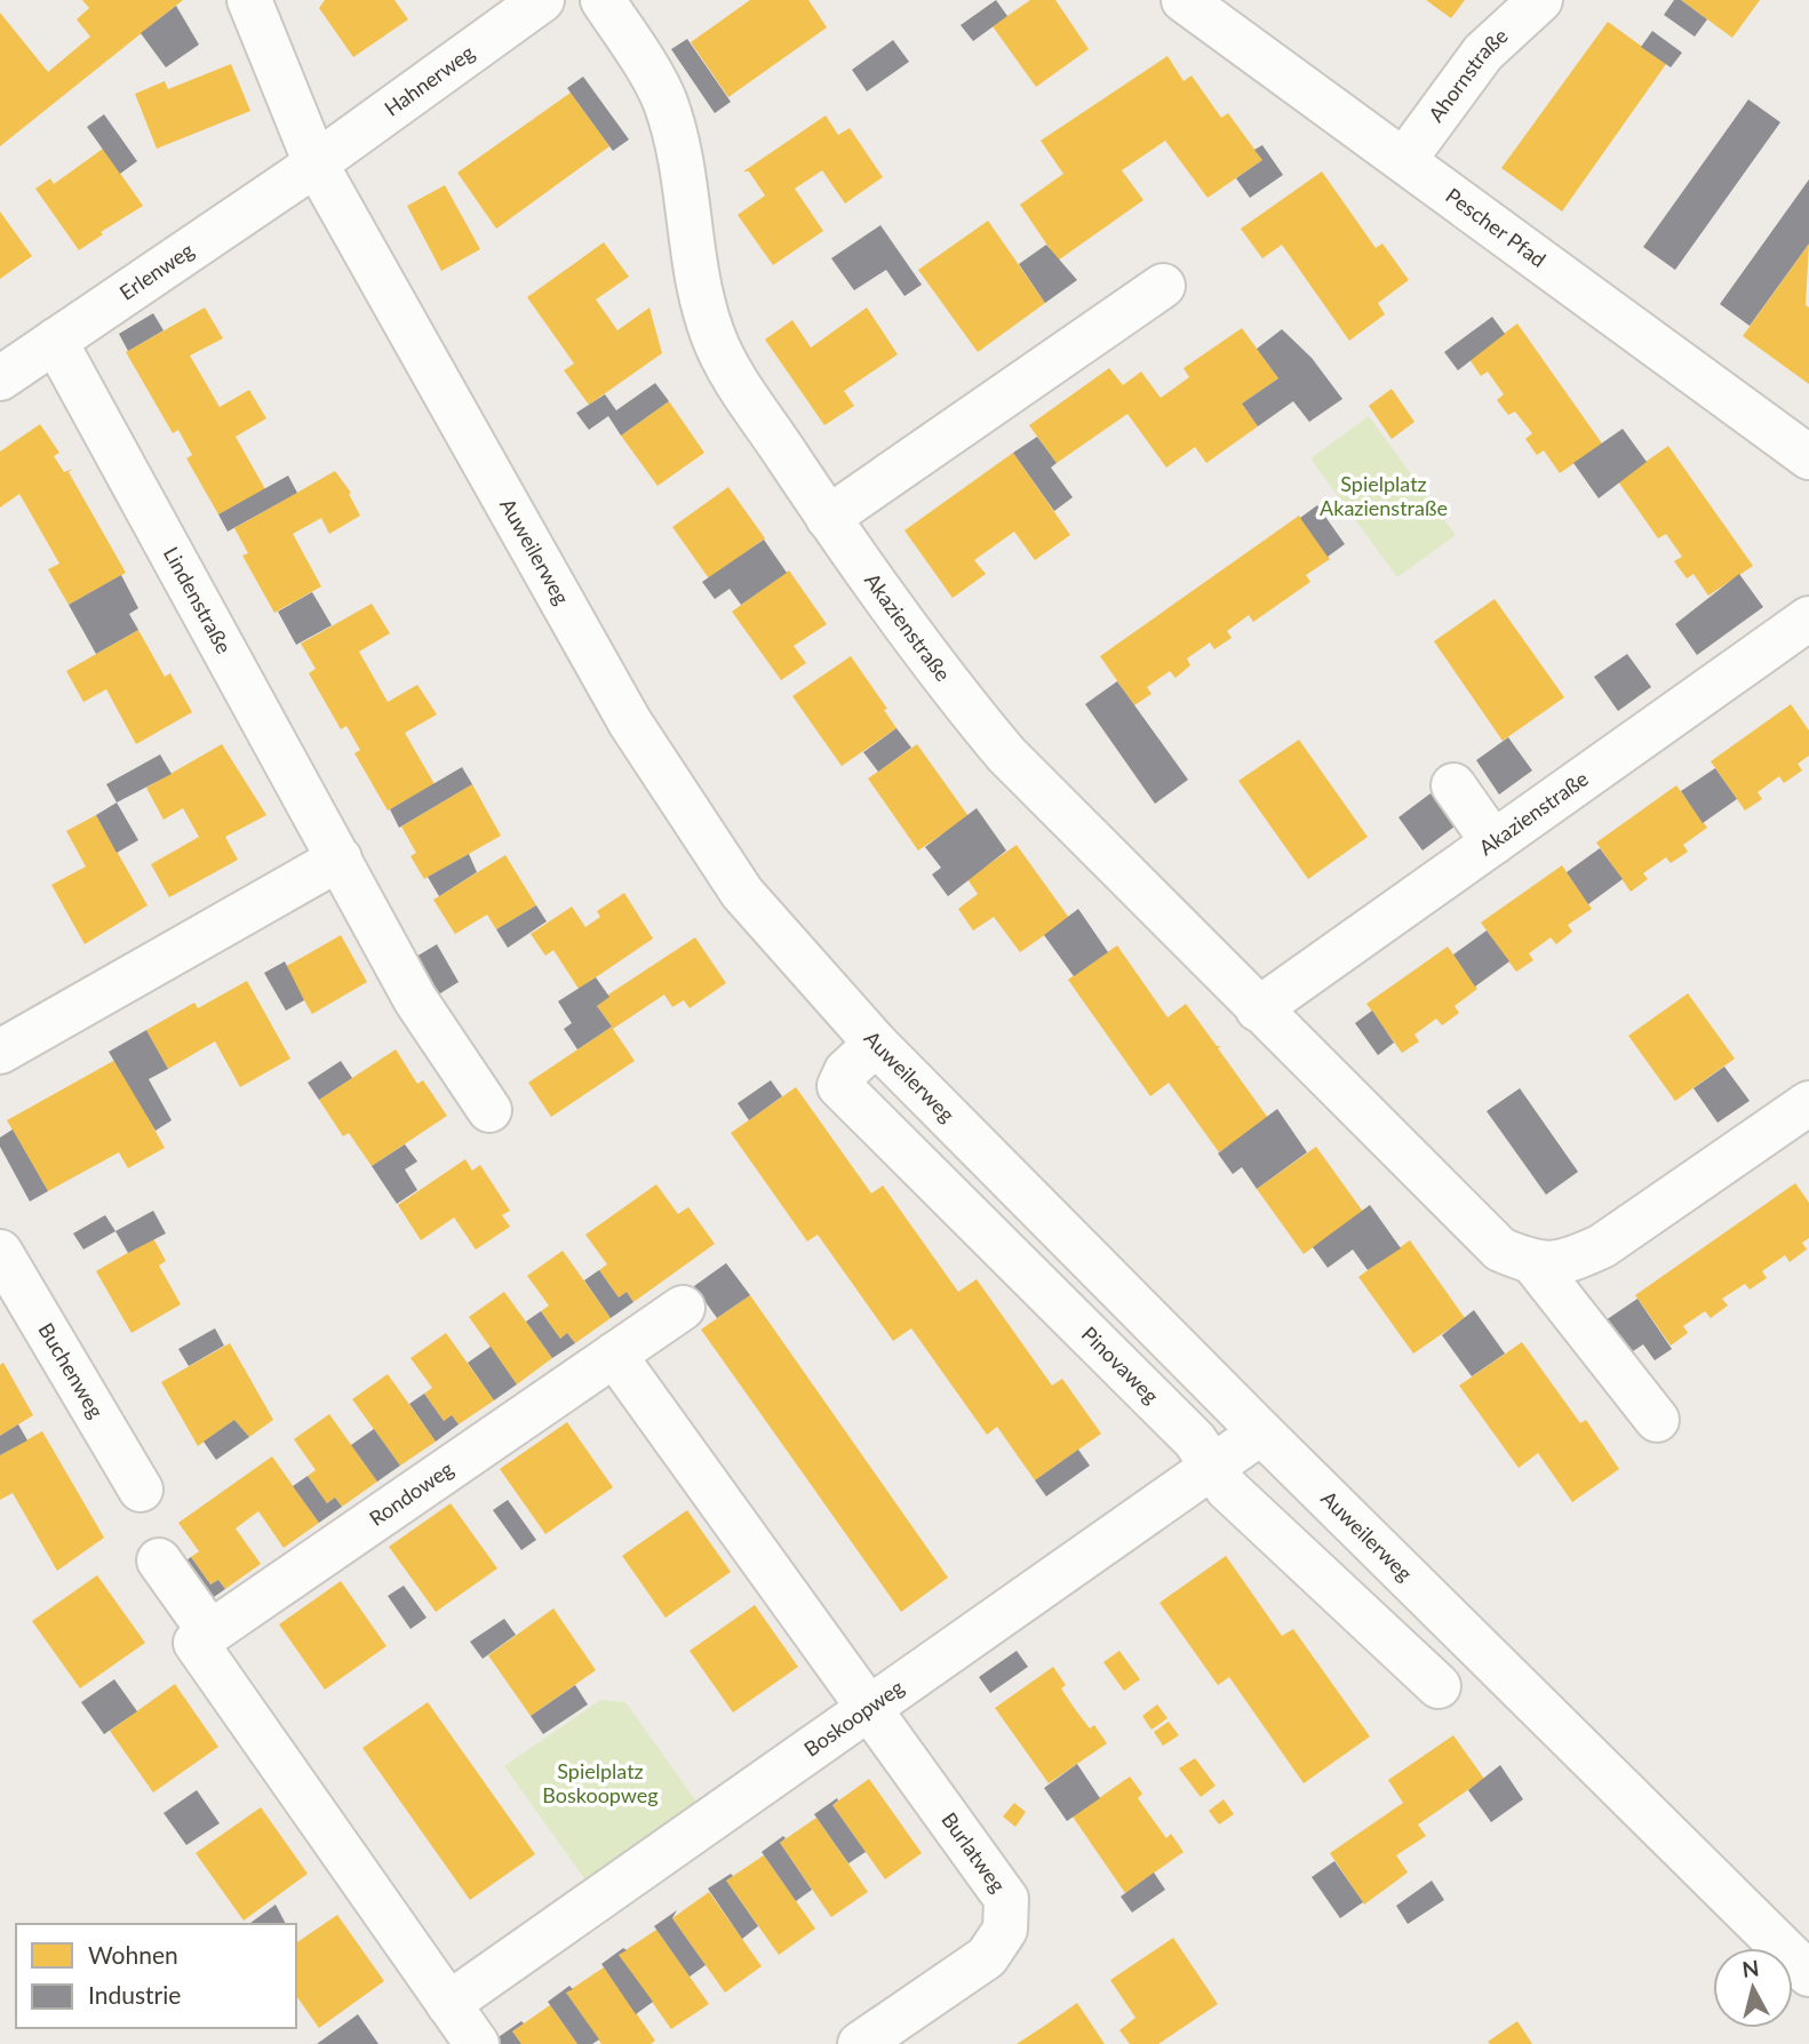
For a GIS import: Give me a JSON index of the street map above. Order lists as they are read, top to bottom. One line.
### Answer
{"streets":{"street":["Ahornstraße","Hahnerweg","Pescher Pfad","Erlenweg","Auweilerweg","Lindenstraße","Akazienstraße","Pinovaweg","Buchenweg","Rondoweg","Boskoopweg","Burlatweg"]},"crossings":[["Ahornstraße","Pescher Pfad"],["Hahnerweg","Erlenweg"],["Hahnerweg","Auweilerweg"],["Erlenweg","Auweilerweg"],["Erlenweg","Lindenstraße"],["Auweilerweg","Pinovaweg"],["Auweilerweg","Boskoopweg"],["Pinovaweg","Boskoopweg"],["Boskoopweg","Burlatweg"]],"parks":["Spielplatz Akazienstraße","Spielplatz Boskoopweg"],"legend":["Wohnen","Industrie"],"north":"top"}
